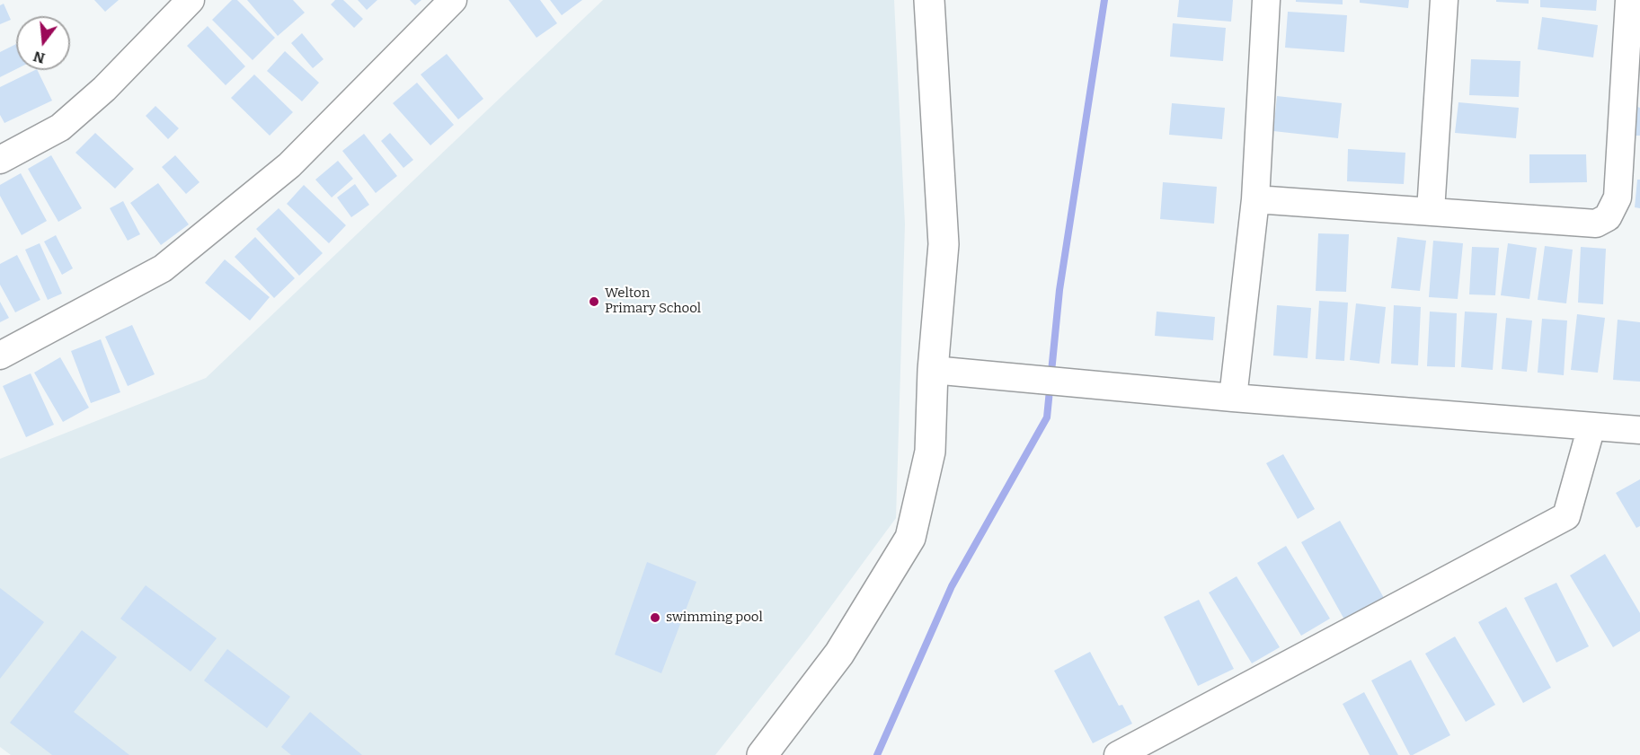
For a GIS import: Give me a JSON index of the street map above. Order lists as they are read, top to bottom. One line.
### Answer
{"places":["Welton Primary School","swimming pool"],"north":"bottom"}
